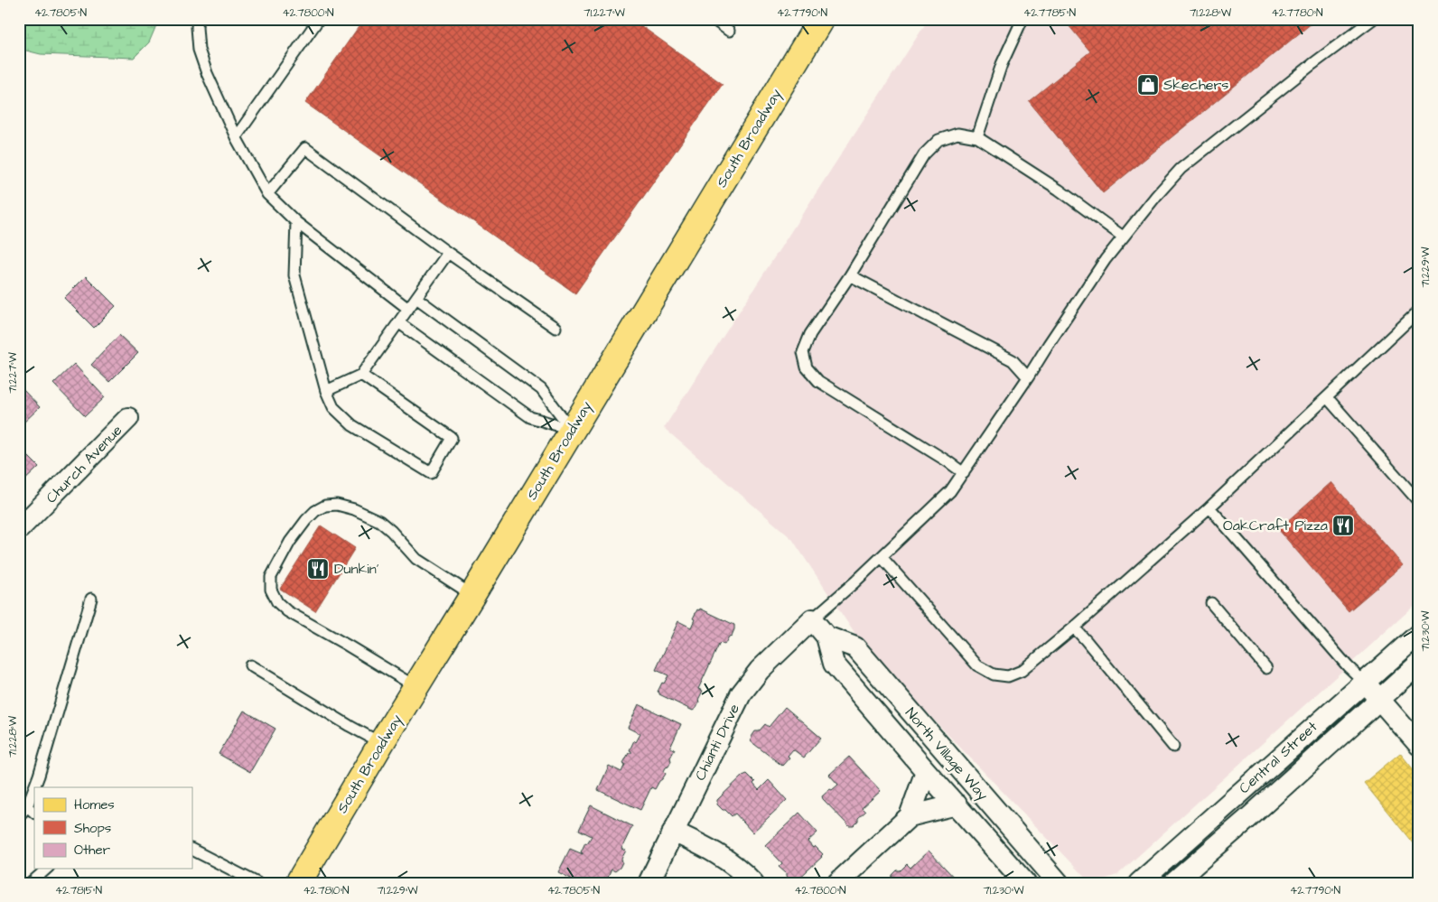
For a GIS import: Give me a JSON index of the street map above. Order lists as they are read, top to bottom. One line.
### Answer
{"streets":{"main road":["South Broadway"],"street":["Church Avenue","Chianti Drive","North Village Way","Central Street"]},"crossings":[["Chianti Drive","North Village Way"]],"places":{"shop":["Skechers"],"restaurant":["OakCraft Pizza","Dunkin'"]},"legend":["Homes","Shops","Other"],"coordinates":["42.7805°N","42.7800°N","71.227°W","42.7790°N","42.7785°N","71.228°W","42.7780°N","71.229°W","71.230°W","42.7815°N","42.7810°N"]}
